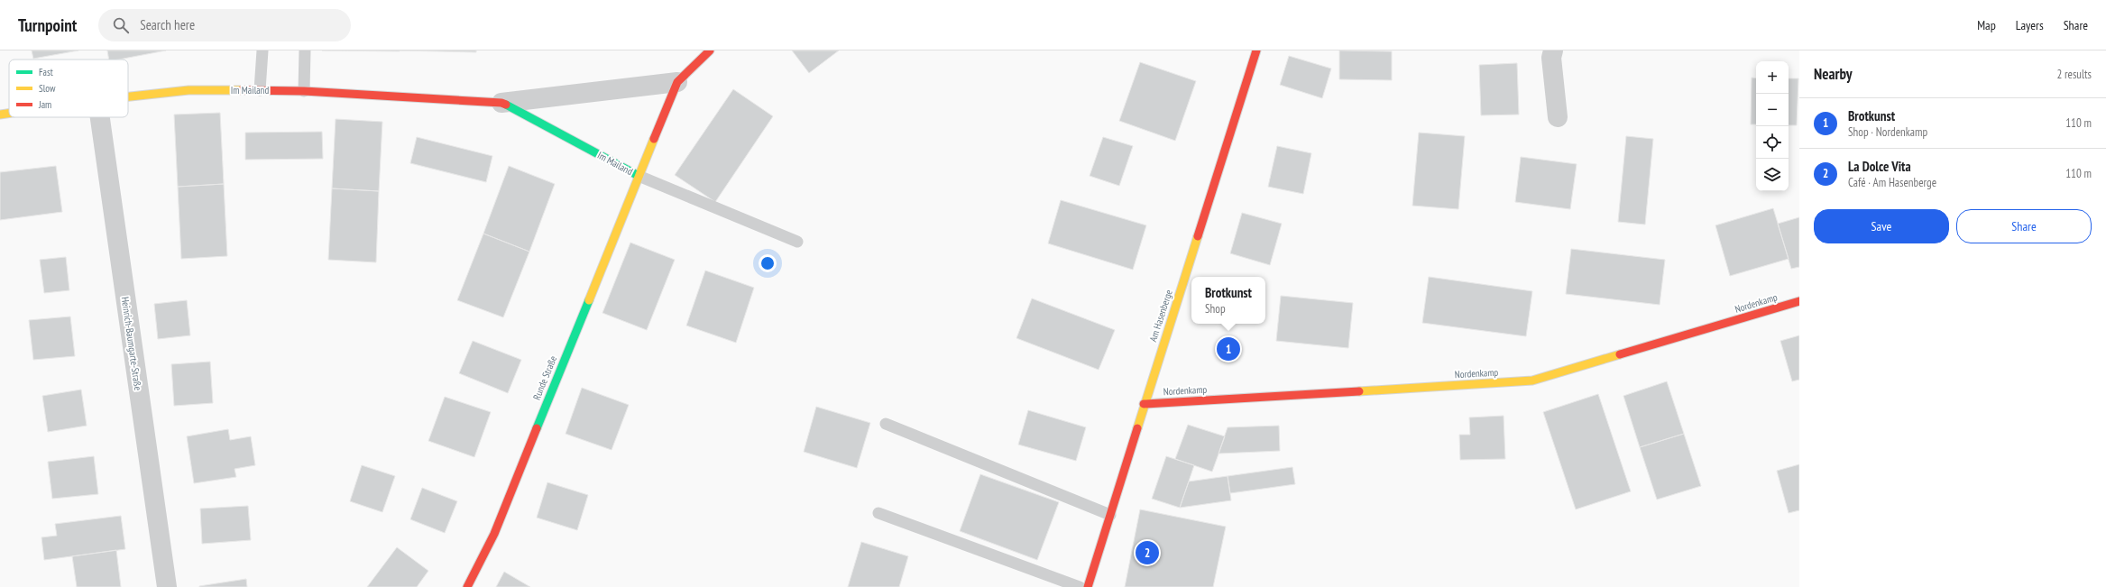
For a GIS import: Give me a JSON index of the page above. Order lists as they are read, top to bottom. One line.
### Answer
{"streets":{"street":["Im Mailand","Nordenkamp","Am Hasenberge","Heinrich-Baumgarte-Straße","Runde Straße"]},"crossings":[["Im Mailand","Runde Straße"],["Nordenkamp","Am Hasenberge"]],"legend":["Fast","Slow","Jam"],"page":{"header":"Turnpoint","search":"Search here","nav":["Map","Layers","Share"],"heading":["Nearby","2 results"],"map_buttons":["+","−"],"list":[{"mark":"1","name":"Brotkunst","note":"Shop · Nordenkamp","value":"110 m"},{"mark":"2","name":"La Dolce Vita","note":"Café · Am Hasenberge","value":"110 m"}],"buttons":["Save","Share"],"popup":["Brotkunst","Shop"],"pins":["1","2"]}}
